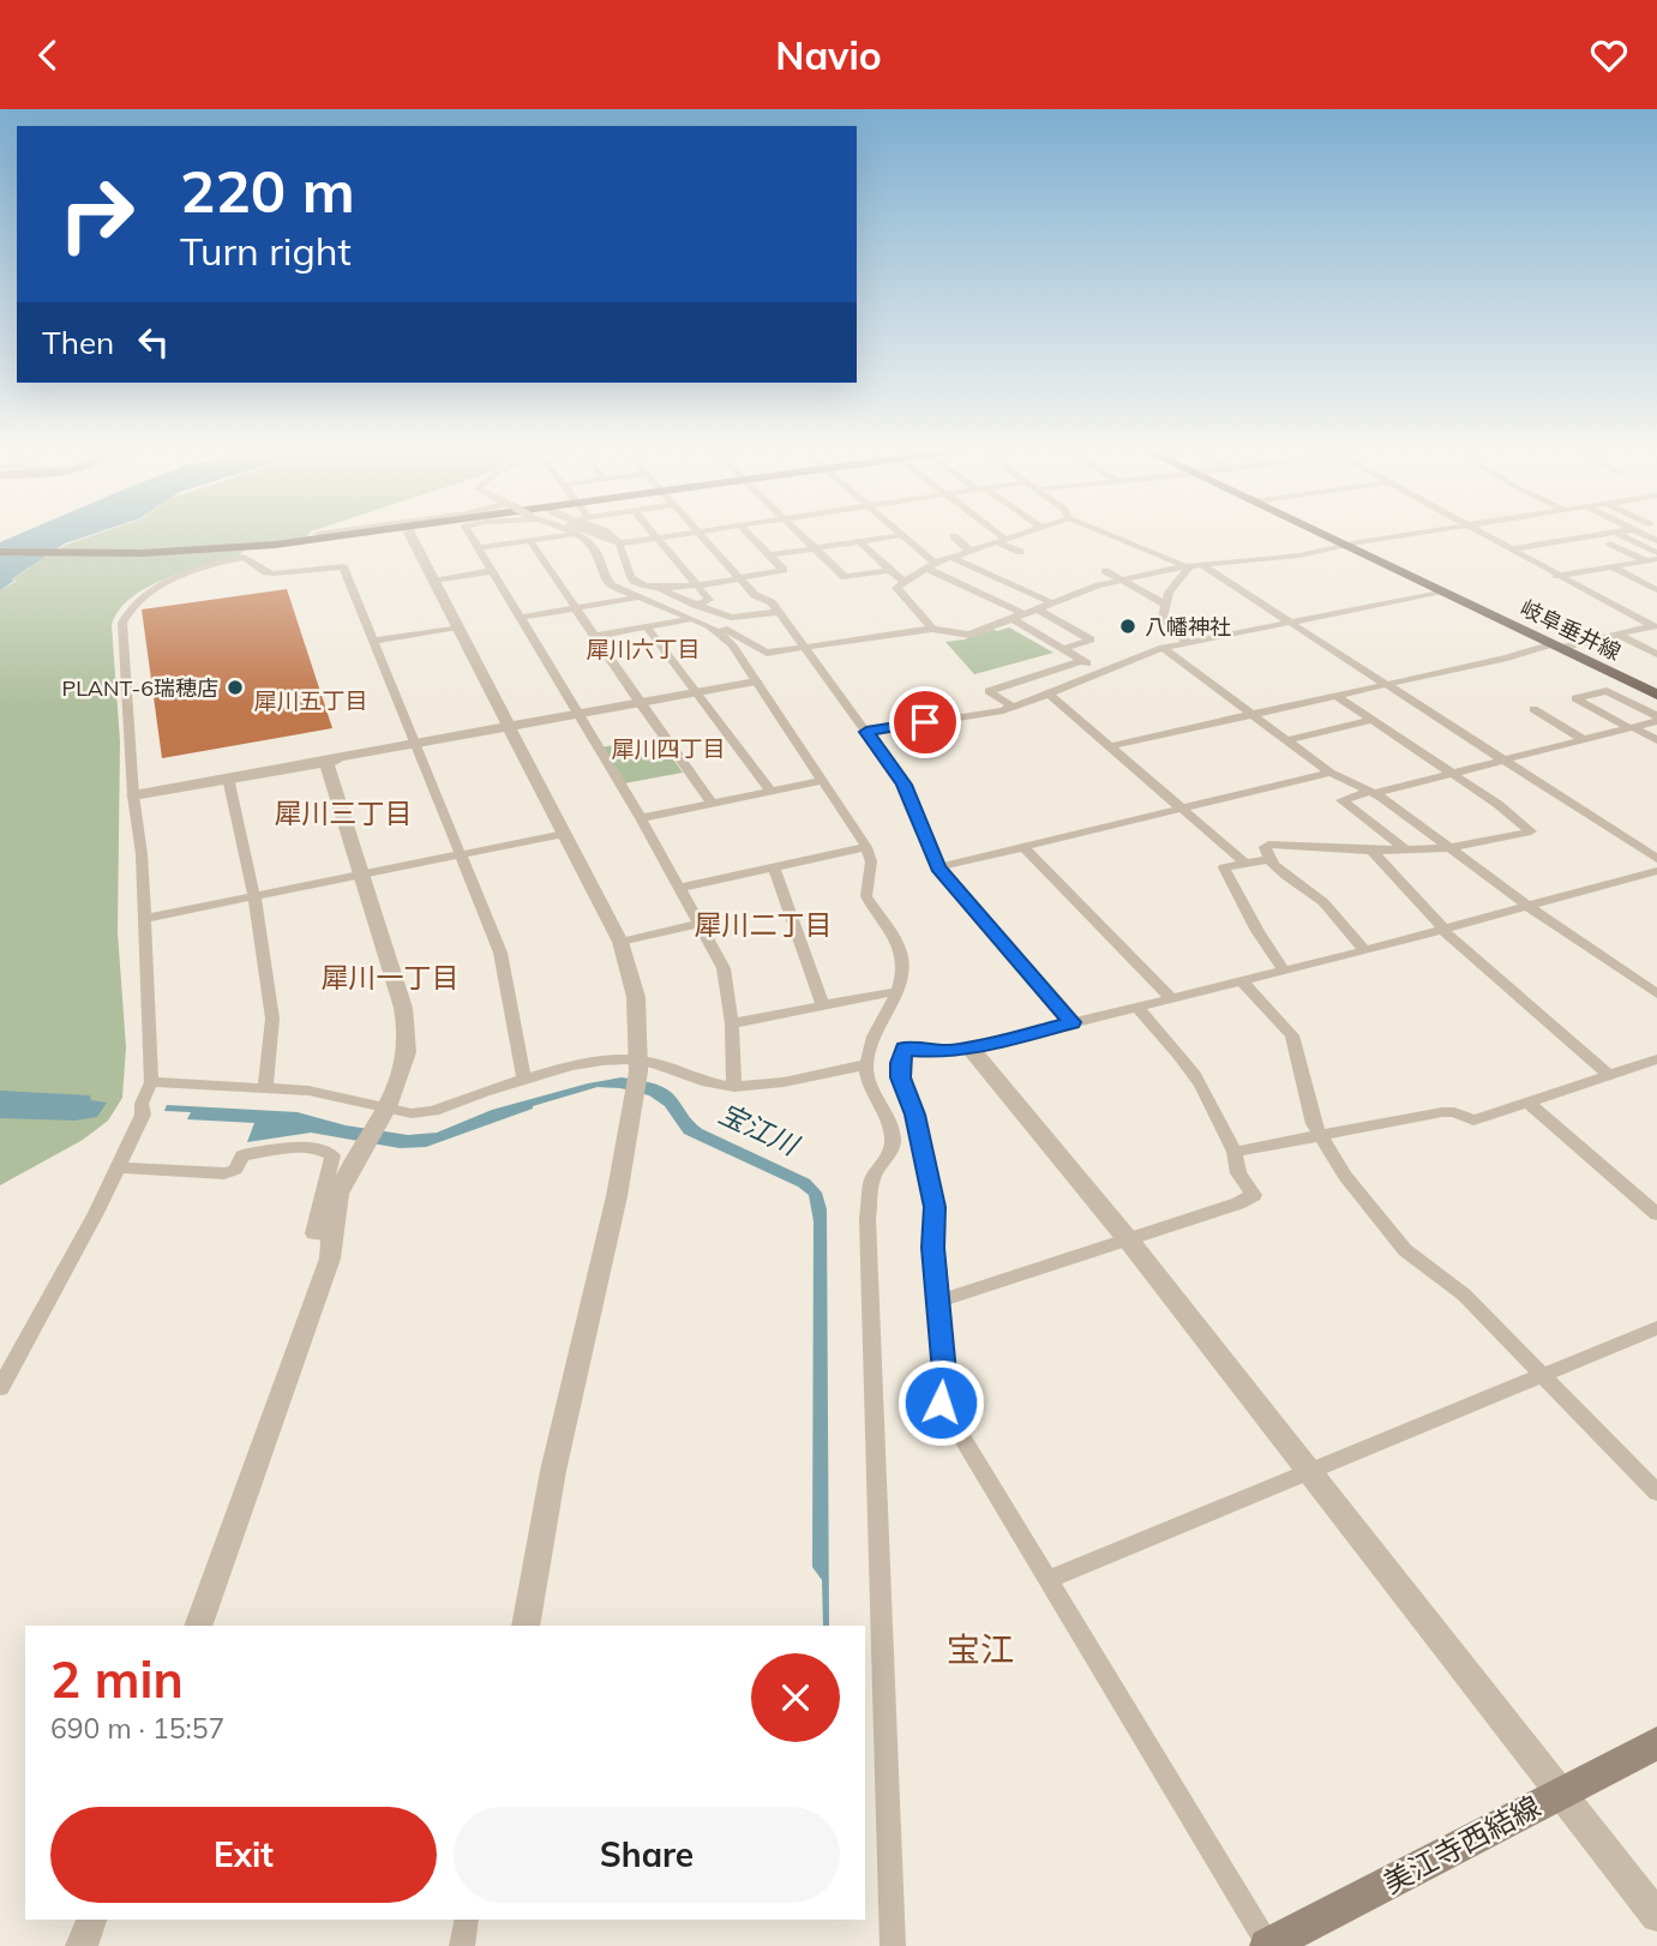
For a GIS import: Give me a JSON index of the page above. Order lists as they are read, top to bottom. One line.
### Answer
{"streets":{"main road":["岐阜垂井線","美江寺西結線"]},"districts":["犀川六丁目","犀川五丁目","犀川四丁目","犀川三丁目","犀川二丁目","犀川一丁目","宝江"],"water":["宝江川"],"places":["八幡神社","PLANT-6瑞穂店"],"page":{"header":"Navio","turn":["220 m","Turn right"],"then":"Then","heading":["2 min","690 m · 15:57"],"buttons":["Exit","Share"]}}
